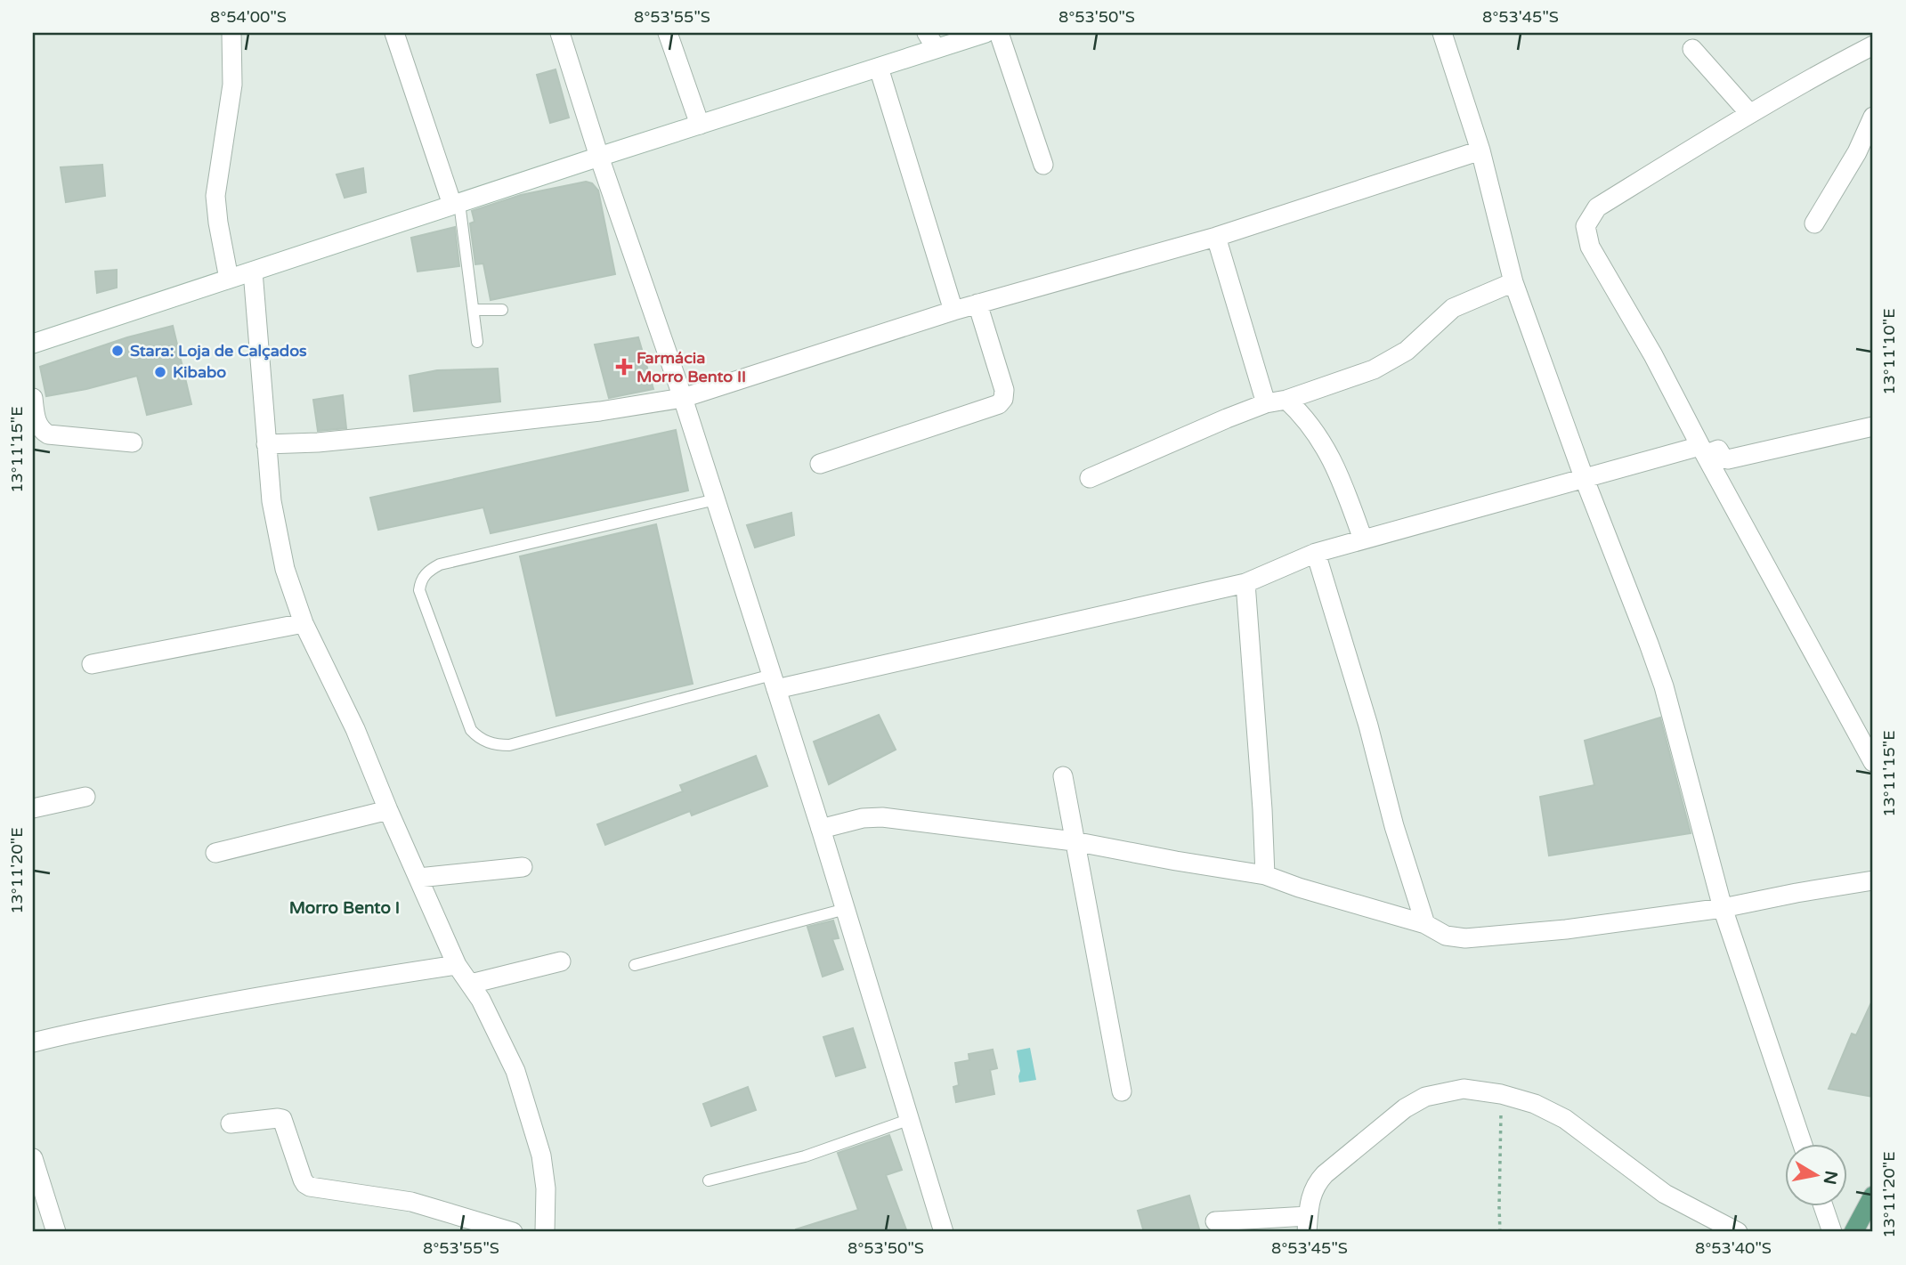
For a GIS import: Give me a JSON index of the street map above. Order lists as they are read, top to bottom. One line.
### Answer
{"districts":["Morro Bento I"],"places":{"other":["Stara: Loja de Calçados","Kibabo"],"health":["Farmácia Morro Bento II"]},"north":"right","coordinates":["8°54'00\"S","8°53'55\"S","8°53'50\"S","8°53'45\"S","13°11'10\"E","13°11'15\"E","13°11'20\"E","8°53'40\"S"]}
